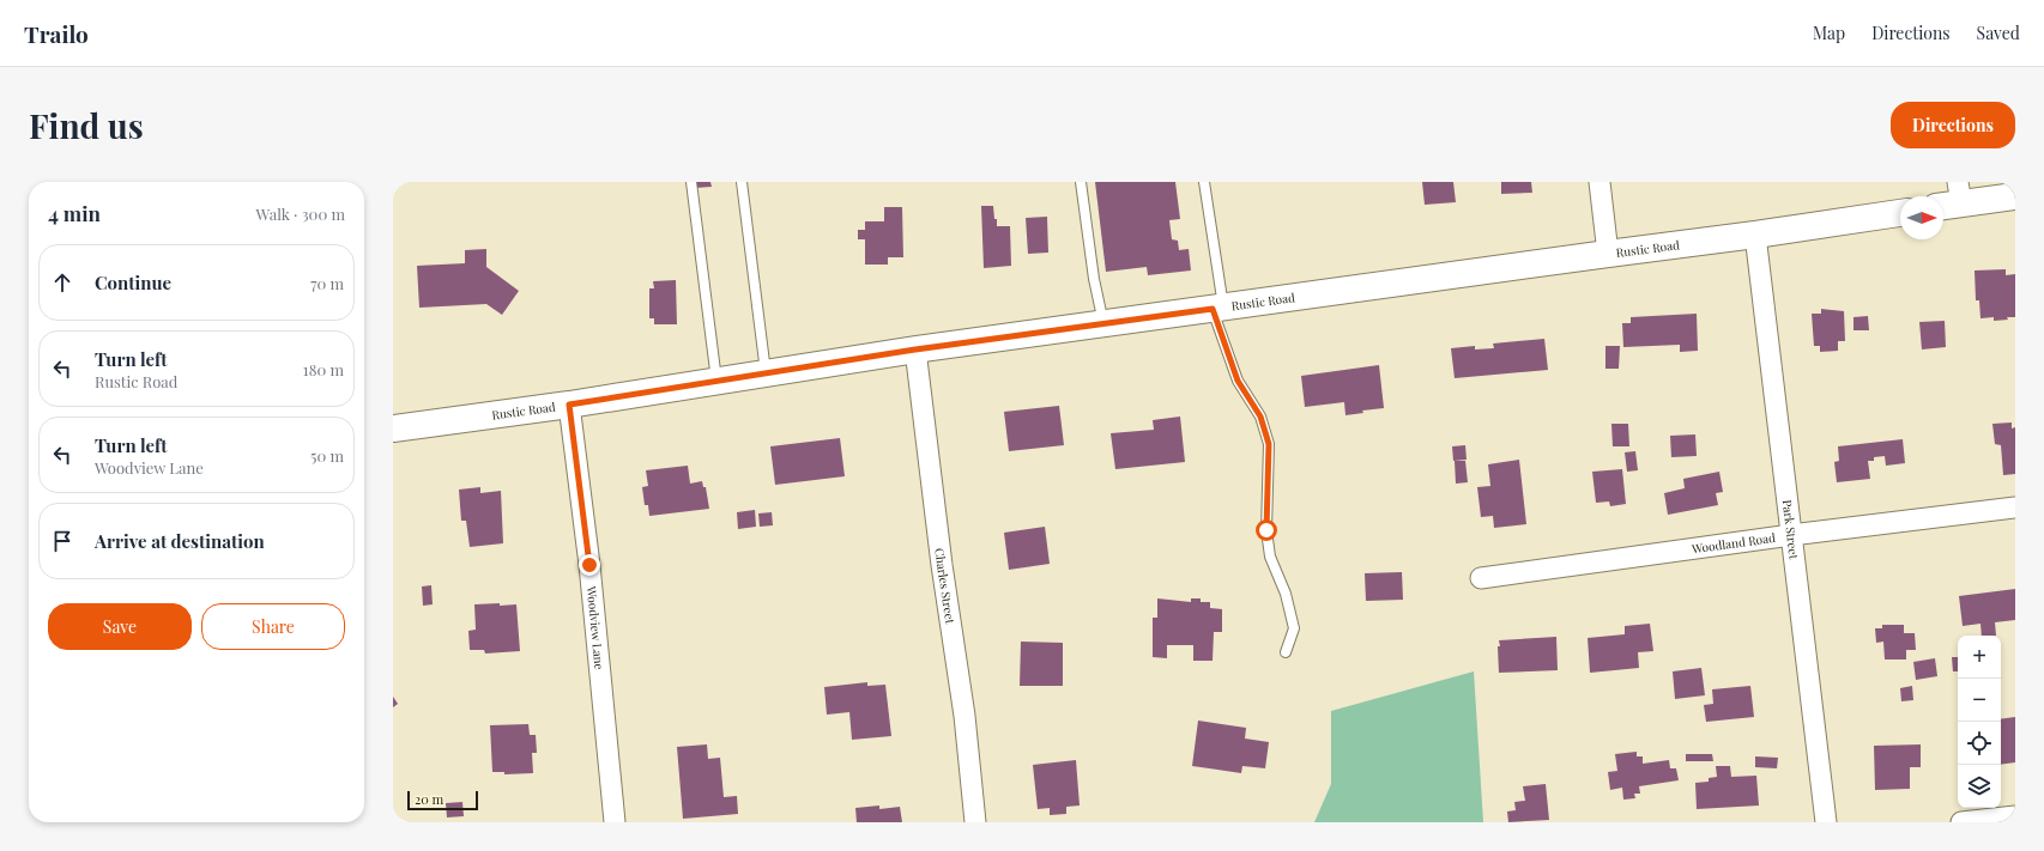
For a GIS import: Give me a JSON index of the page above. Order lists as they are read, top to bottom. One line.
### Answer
{"streets":{"street":["Rustic Road","Park Street","Woodland Road","Charles Street","Woodview Lane"]},"crossings":[["Rustic Road","Park Street"],["Rustic Road","Charles Street"],["Rustic Road","Woodview Lane"],["Park Street","Woodland Road"]],"scale_bar":"20 m","north":"right","page":{"header":"Trailo","nav":["Map","Directions","Saved"],"buttons":["Directions",["Save","Share"]],"title":"Find us","heading":["4 min","Walk · 300 m"],"list":[["Continue","70 m"],["Turn left","Rustic Road","180 m"],["Turn left","Woodview Lane","50 m"],"Arrive at destination"],"map_buttons":["+","−"],"scale":"20 m"}}
